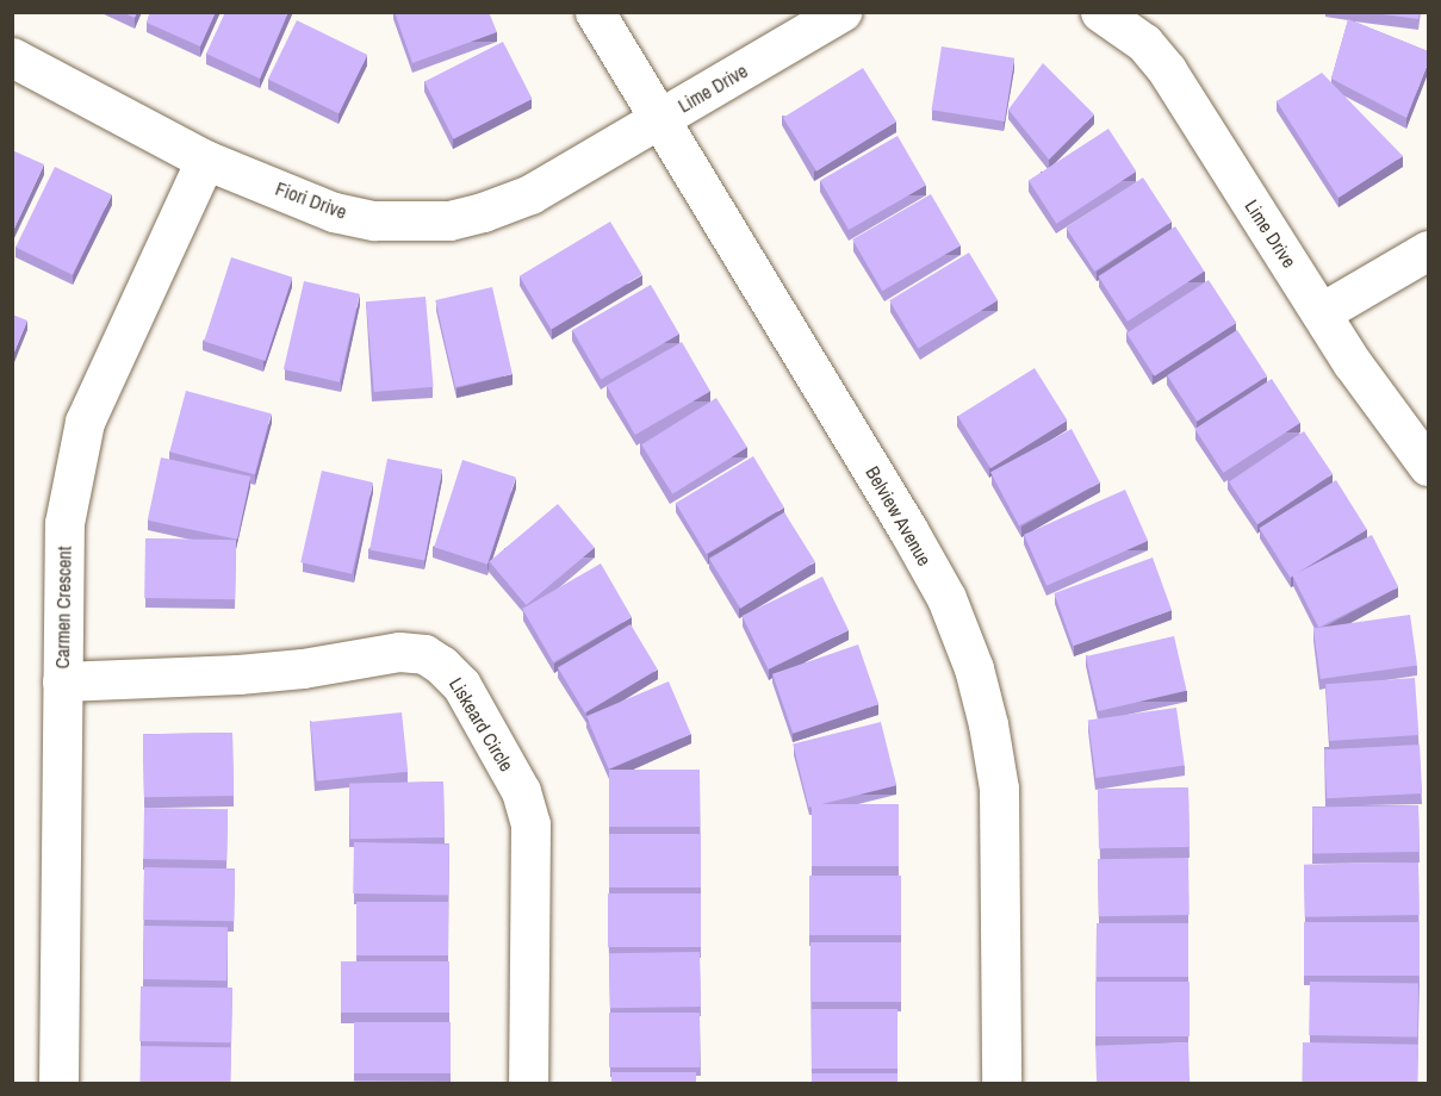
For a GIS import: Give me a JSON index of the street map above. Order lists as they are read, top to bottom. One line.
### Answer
{"streets":{"street":["Lime Drive","Fiori Drive","Belview Avenue","Carmen Crescent","Liskeard Circle"]},"crossings":[["Lime Drive","Fiori Drive"],["Lime Drive","Belview Avenue"],["Fiori Drive","Belview Avenue"],["Fiori Drive","Carmen Crescent"],["Carmen Crescent","Liskeard Circle"]]}
